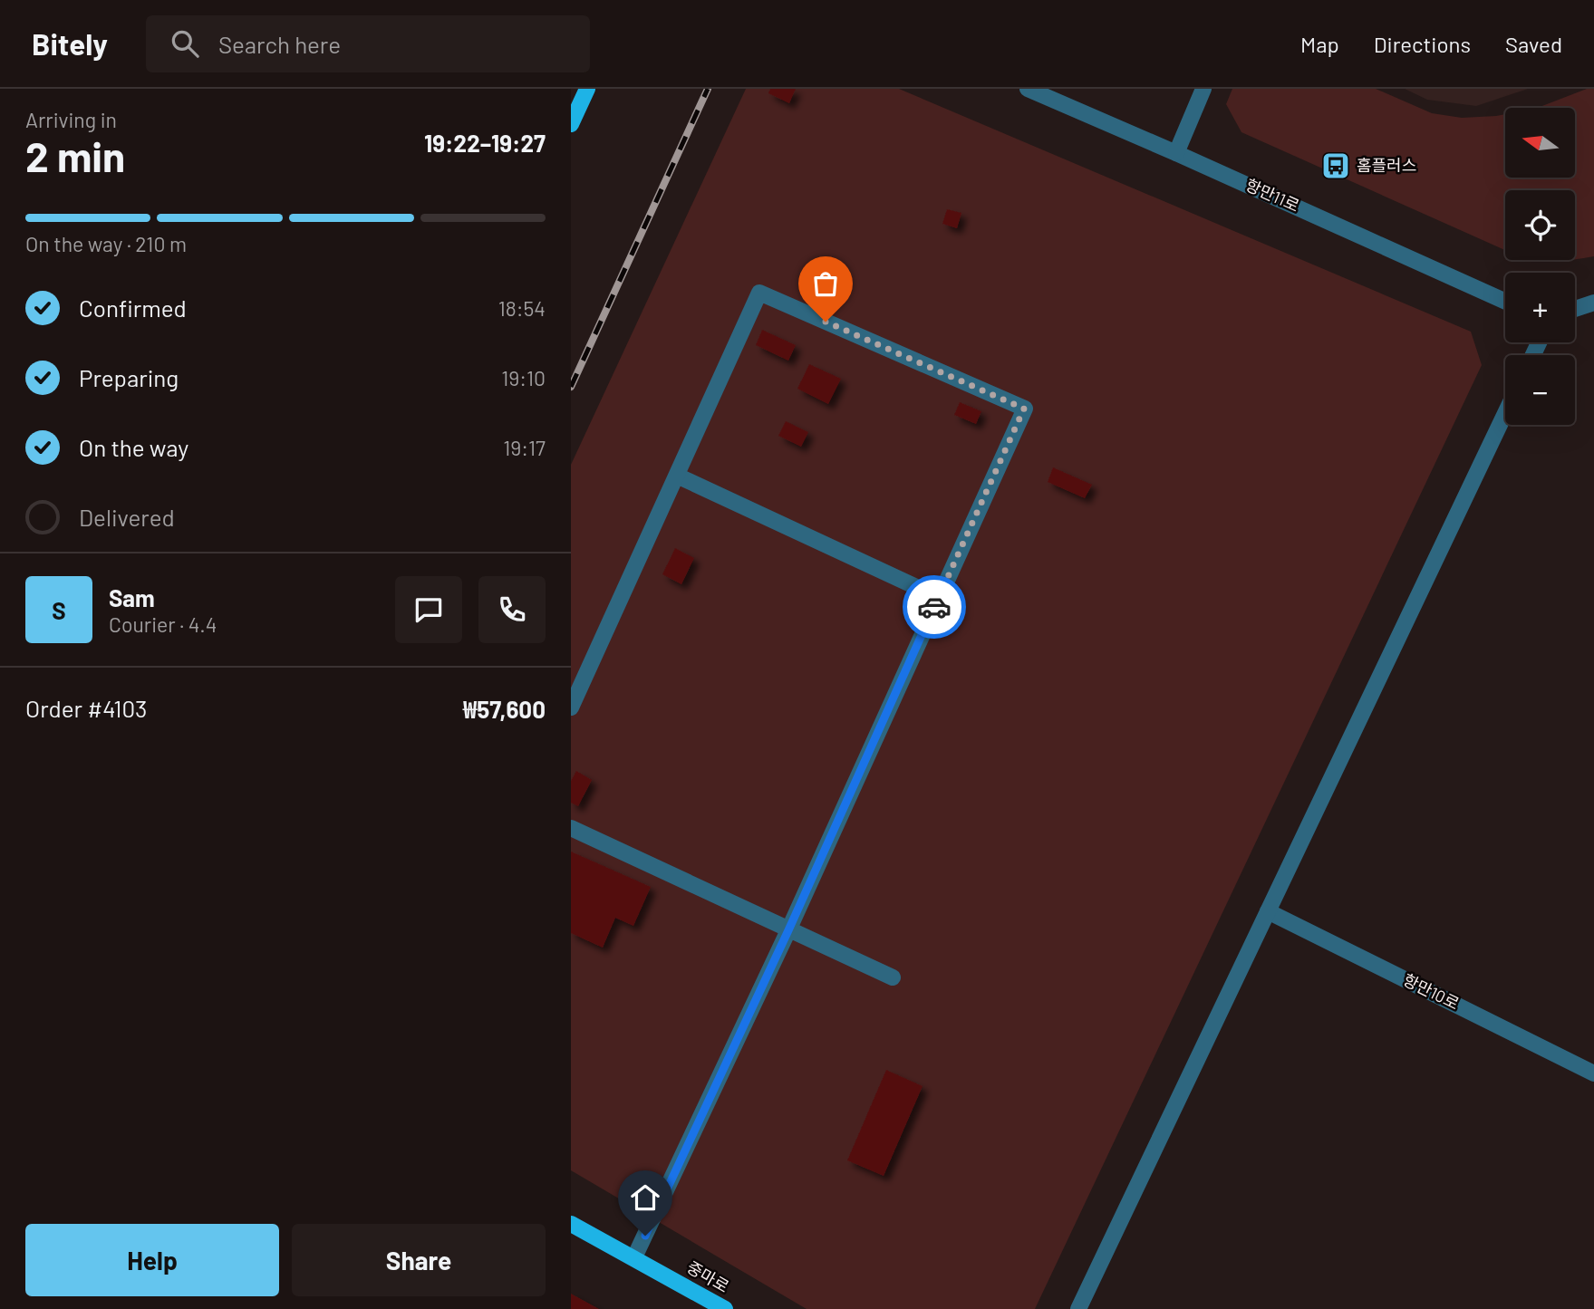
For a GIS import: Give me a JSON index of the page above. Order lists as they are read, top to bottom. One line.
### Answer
{"streets":{"main road":["중마로"],"street":["항만11로","항만10로"]},"places":{"bus stop":["홈플러스"]},"north":"left","page":{"header":"Bitely","search":"Search here","nav":["Map","Directions","Saved"],"heading":["2 min","Arriving in","19:22–19:27"],"panel":["Sam","Courier · 4.4","Order #4103","₩57,600"],"map_buttons":["+","−"],"bar":"On the way · 210 m","list":[["Confirmed","18:54"],["Preparing","19:10"],["On the way","19:17"],"Delivered"],"round":"S","buttons":["Help","Share"]}}
